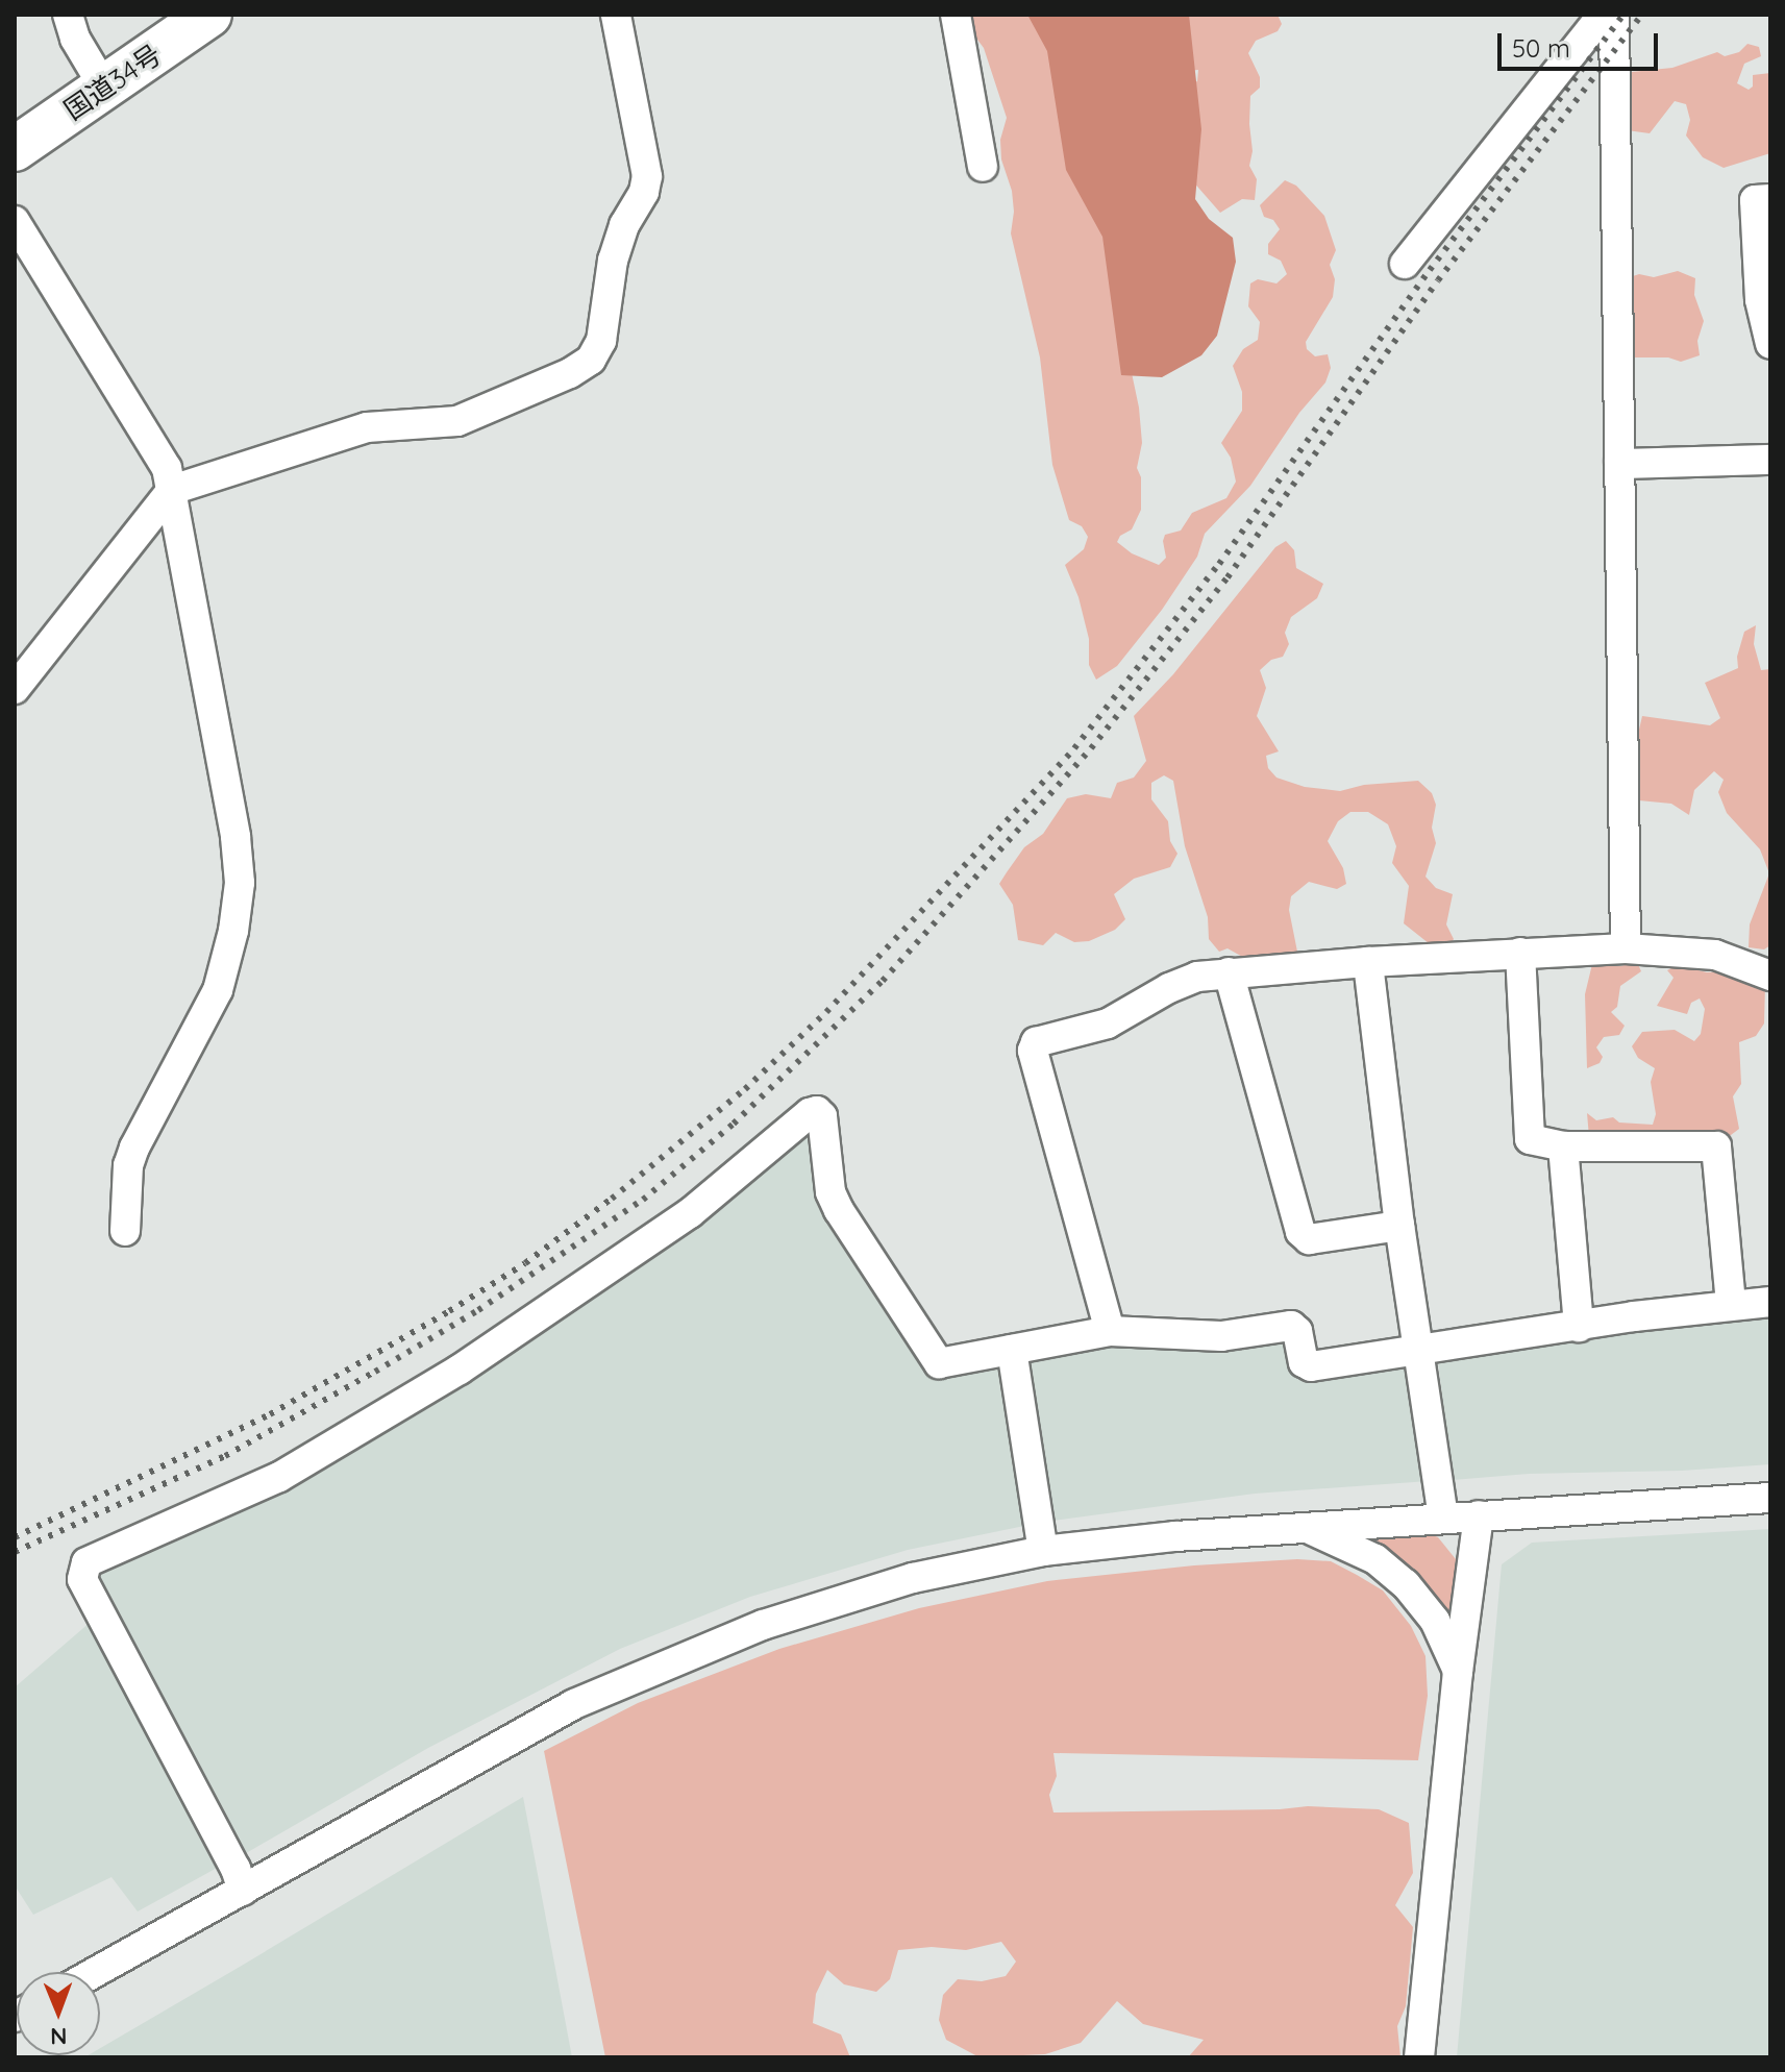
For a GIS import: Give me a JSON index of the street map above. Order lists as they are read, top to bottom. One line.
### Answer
{"streets":{"highway":["国道34号"]},"scale_bar":"50 m","north":"bottom"}
